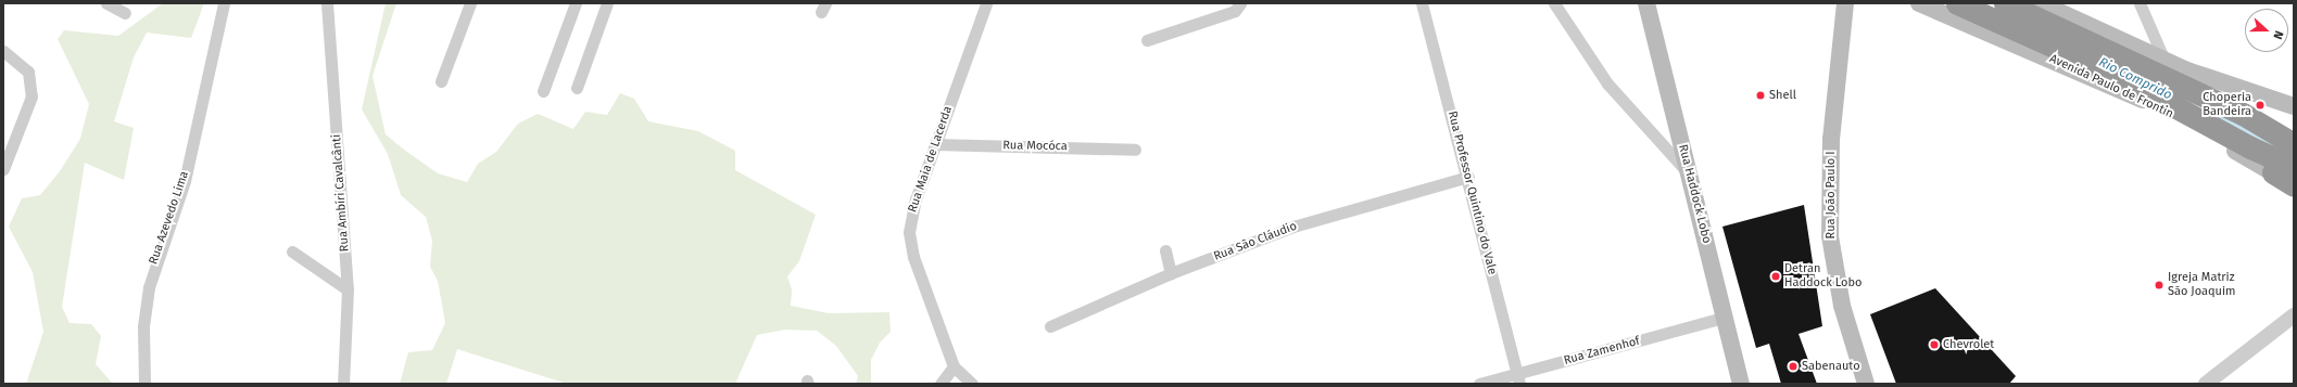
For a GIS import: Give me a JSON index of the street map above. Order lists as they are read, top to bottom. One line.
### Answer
{"streets":{"main road":["Avenida Paulo de Frontin","Rua Haddock Lobo","Rua João Paulo I"],"street":["Rua Mocóca","Rua Maia de Lacerda","Rua Ambíri Cavalcânti","Rua Professor Quintino do Vale","Rua Azevedo Lima","Rua São Cláudio","Rua Zamenhof"]},"crossings":[["Rua Mocóca","Rua Maia de Lacerda"],["Rua Professor Quintino do Vale","Rua São Cláudio"],["Rua Professor Quintino do Vale","Rua Zamenhof"],["Rua Haddock Lobo","Rua Zamenhof"]],"water":["Rio Comprido"],"places":["Shell","Choperia Bandeira","Detran Haddock Lobo","Igreja Matriz São Joaquim","Chevrolet","Sabenauto"],"north":"right"}
